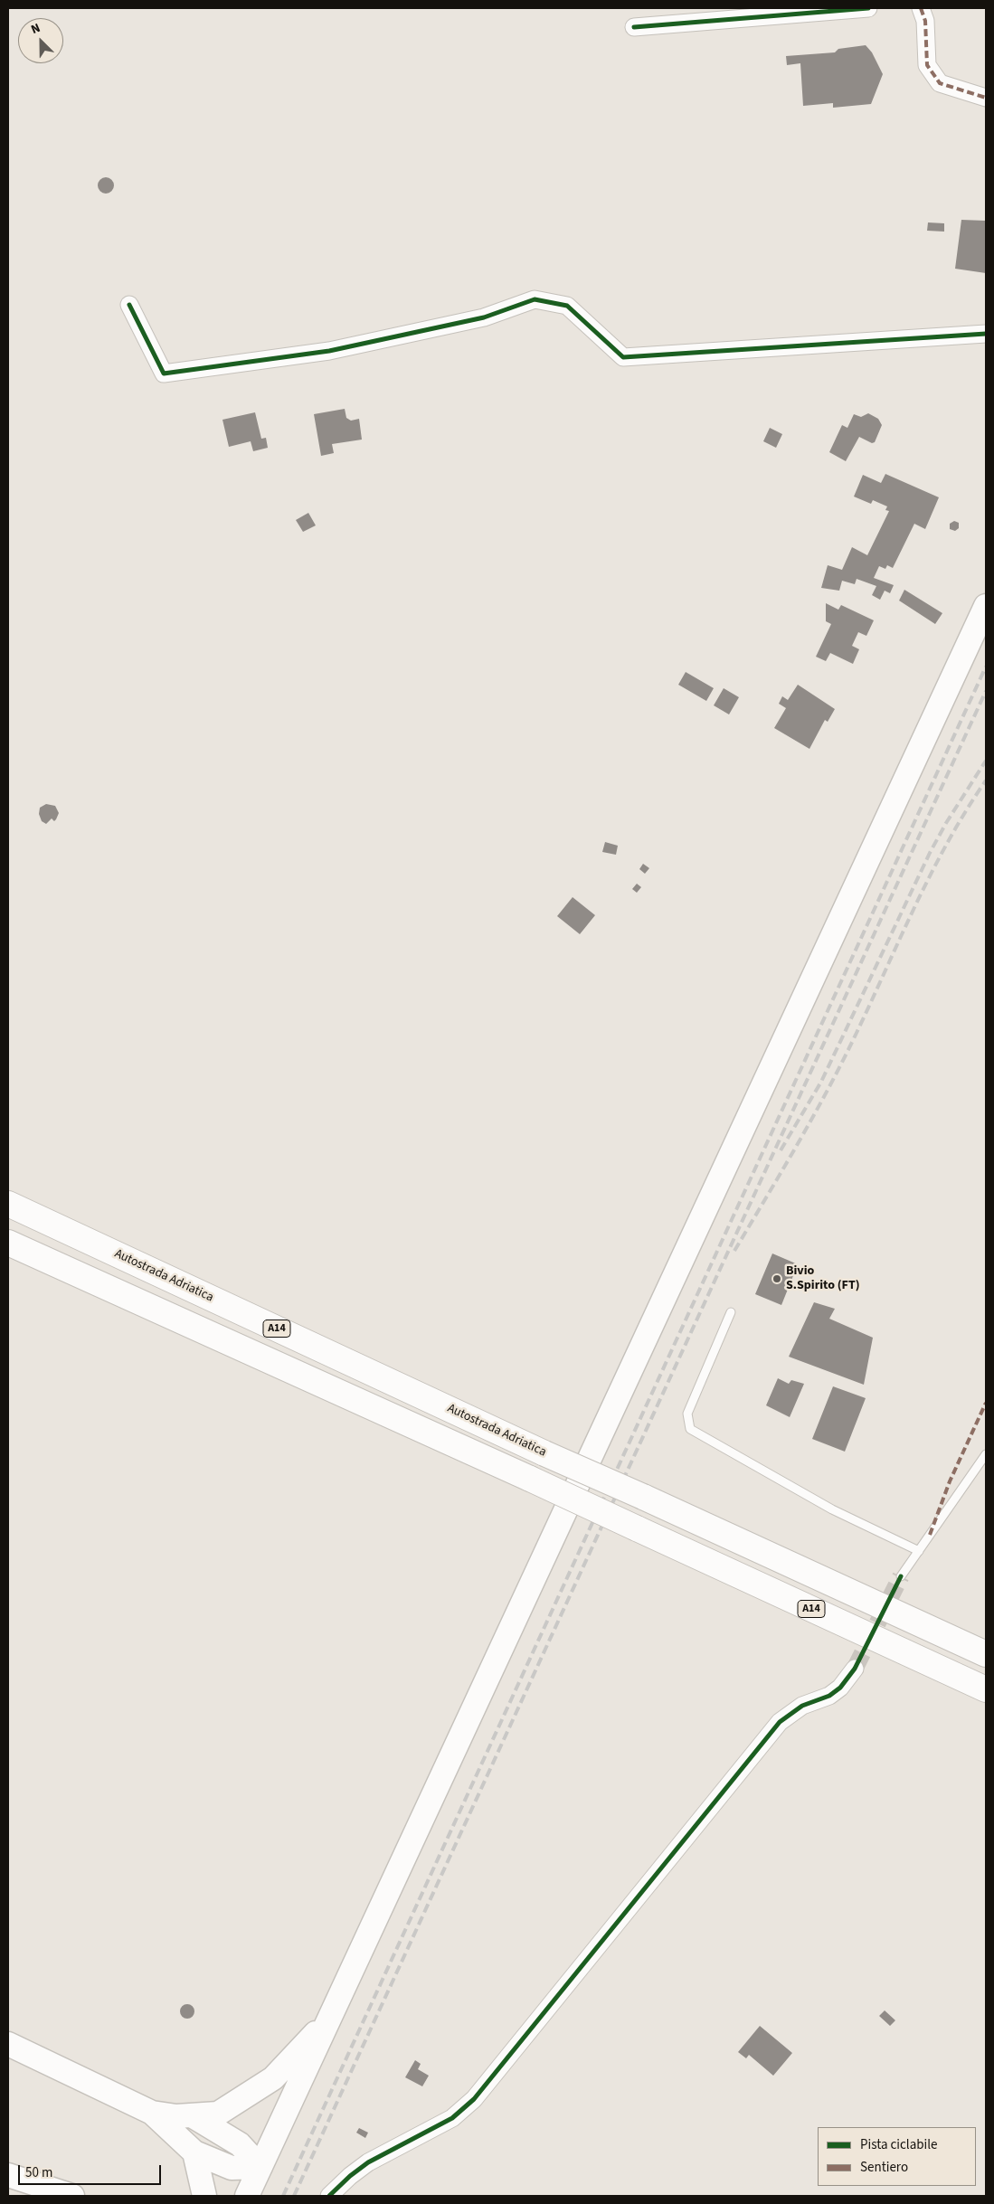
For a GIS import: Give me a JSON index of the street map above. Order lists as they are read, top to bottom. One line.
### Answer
{"streets":{"highway":["Autostrada Adriatica","A14"]},"places":["Bivio S.Spirito (FT)"],"legend":["Pista ciclabile","Sentiero"],"scale_bar":"50 m","north":"top left"}
